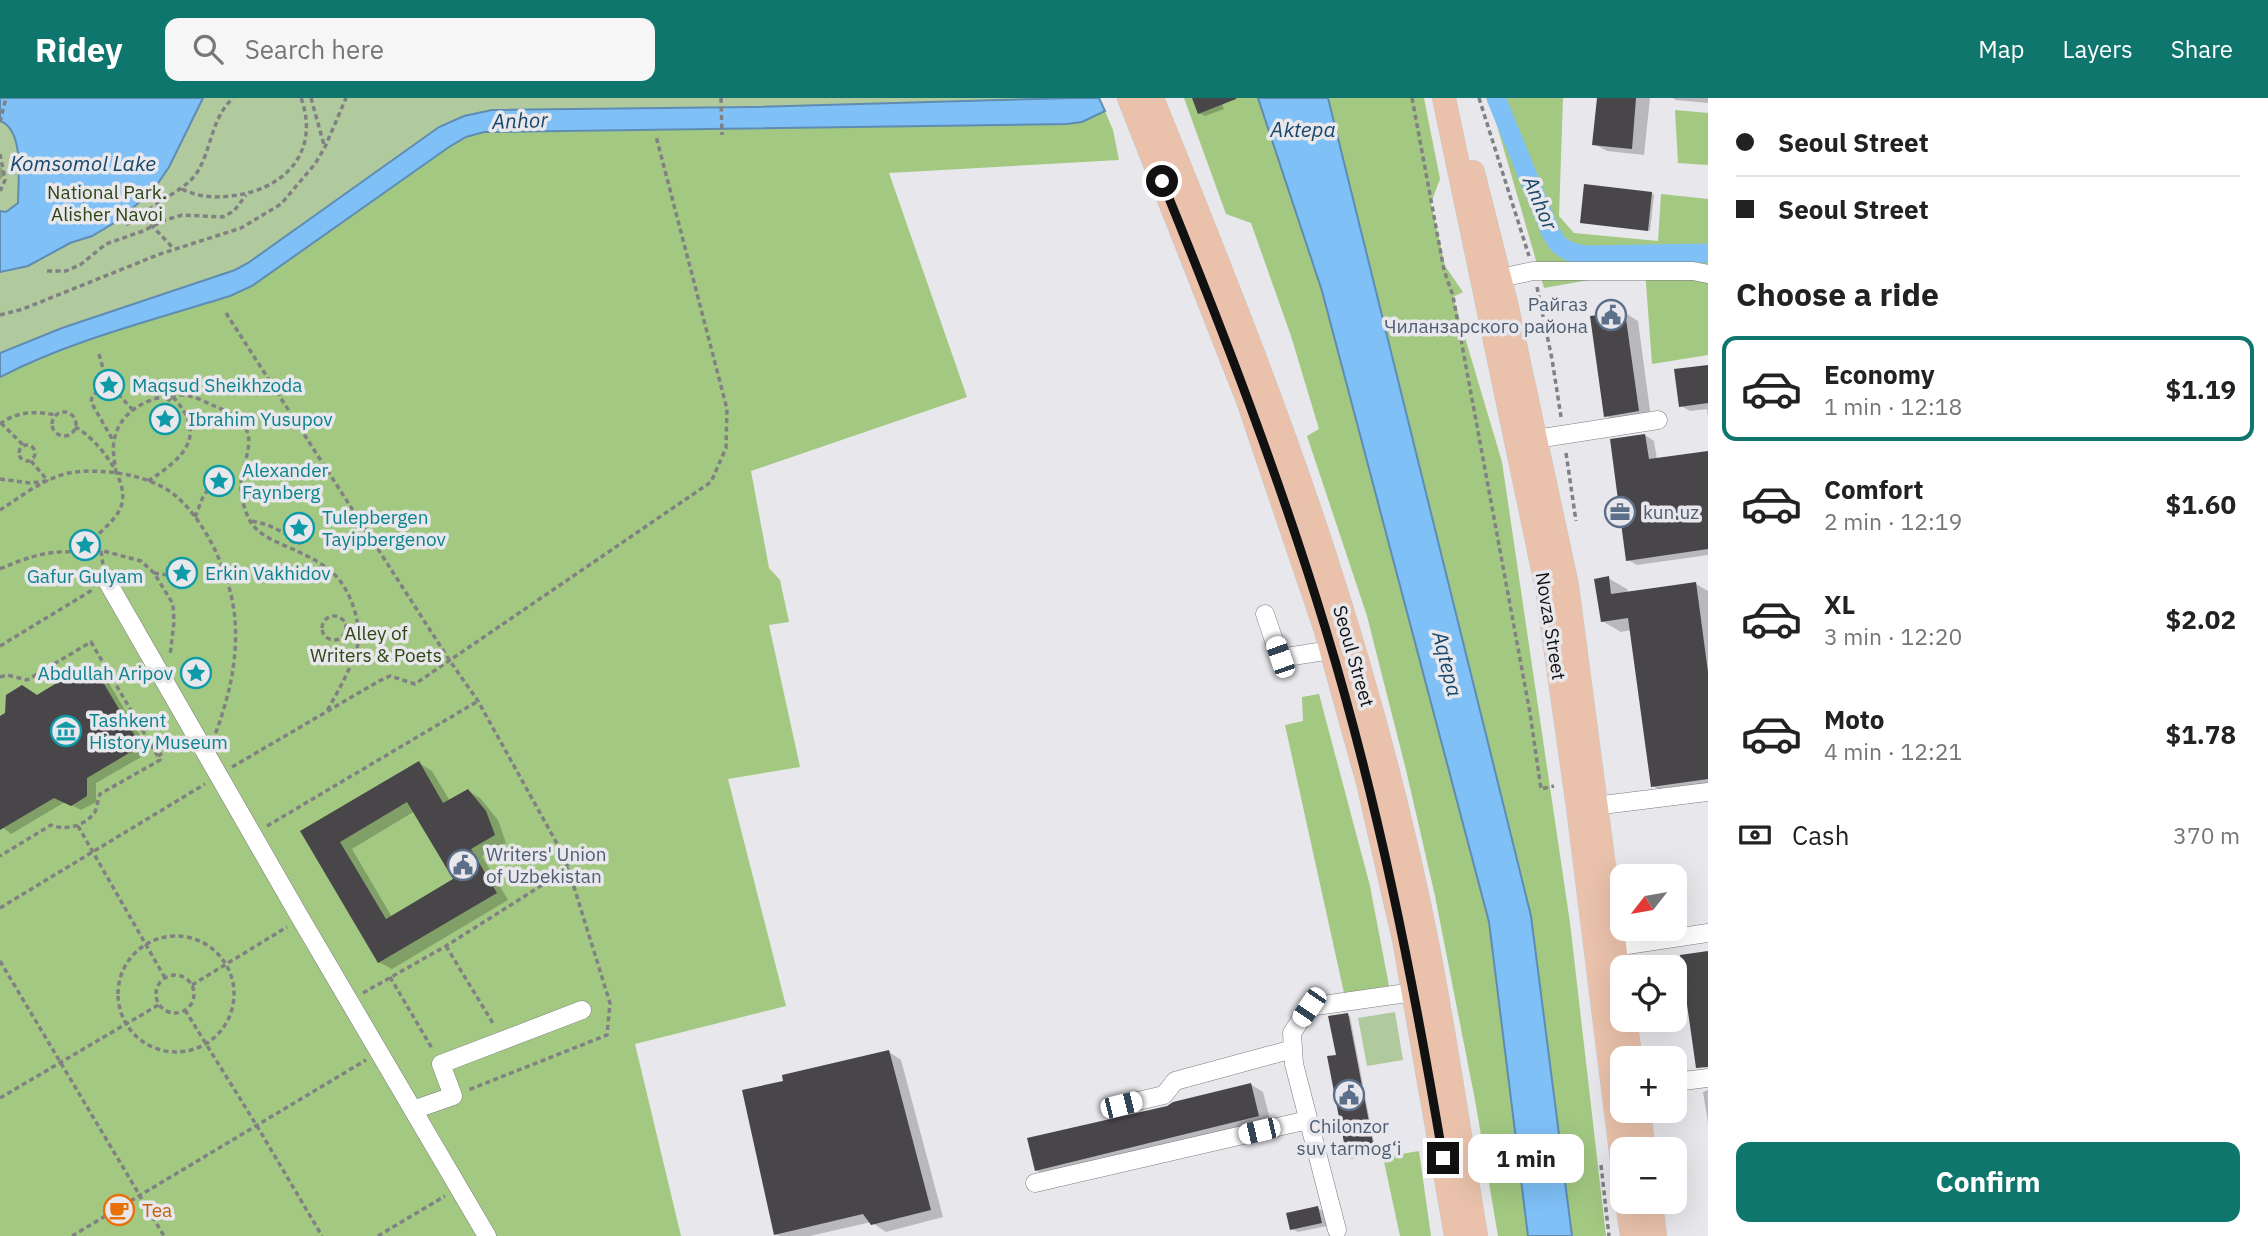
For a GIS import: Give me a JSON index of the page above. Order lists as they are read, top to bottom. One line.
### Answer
{"streets":{"main road":["Novza Street","Seoul Street"]},"water":["Anhor","Aktepa","Komsomol Lake","Aqtepa"],"parks":["National Park. Alisher Navoi","Alley of Writers & Poets"],"places":{"public building":["Райгаз Чиланзарского района","Writers' Union of Uzbekistan","Chilonzor suv tarmog‘i"],"place":["Maqsud Sheikhzoda","Ibrahim Yusupov","Alexander Faynberg","Tulepbergen Tayipbergenov","Gafur Gulyam","Erkin Vakhidov","Abdullah Aripov"],"office":["kun.uz"],"museum":["Tashkent History Museum"],"cafe":["Tea"]},"north":"bottom left","page":{"header":"Ridey","search":"Search here","nav":["Map","Layers","Share"],"banner":["Seoul Street","Seoul Street"],"heading":"Choose a ride","list":[{"name":"Economy","note":"1 min · 12:18","value":"$1.19"},{"name":"Comfort","note":"2 min · 12:19","value":"$1.60"},{"name":"XL","note":"3 min · 12:20","value":"$2.02"},{"name":"Moto","note":"4 min · 12:21","value":"$1.78"}],"pay":["Cash","370 m"],"map_buttons":["+","−"],"buttons":"Confirm","bubble":"1 min"}}
